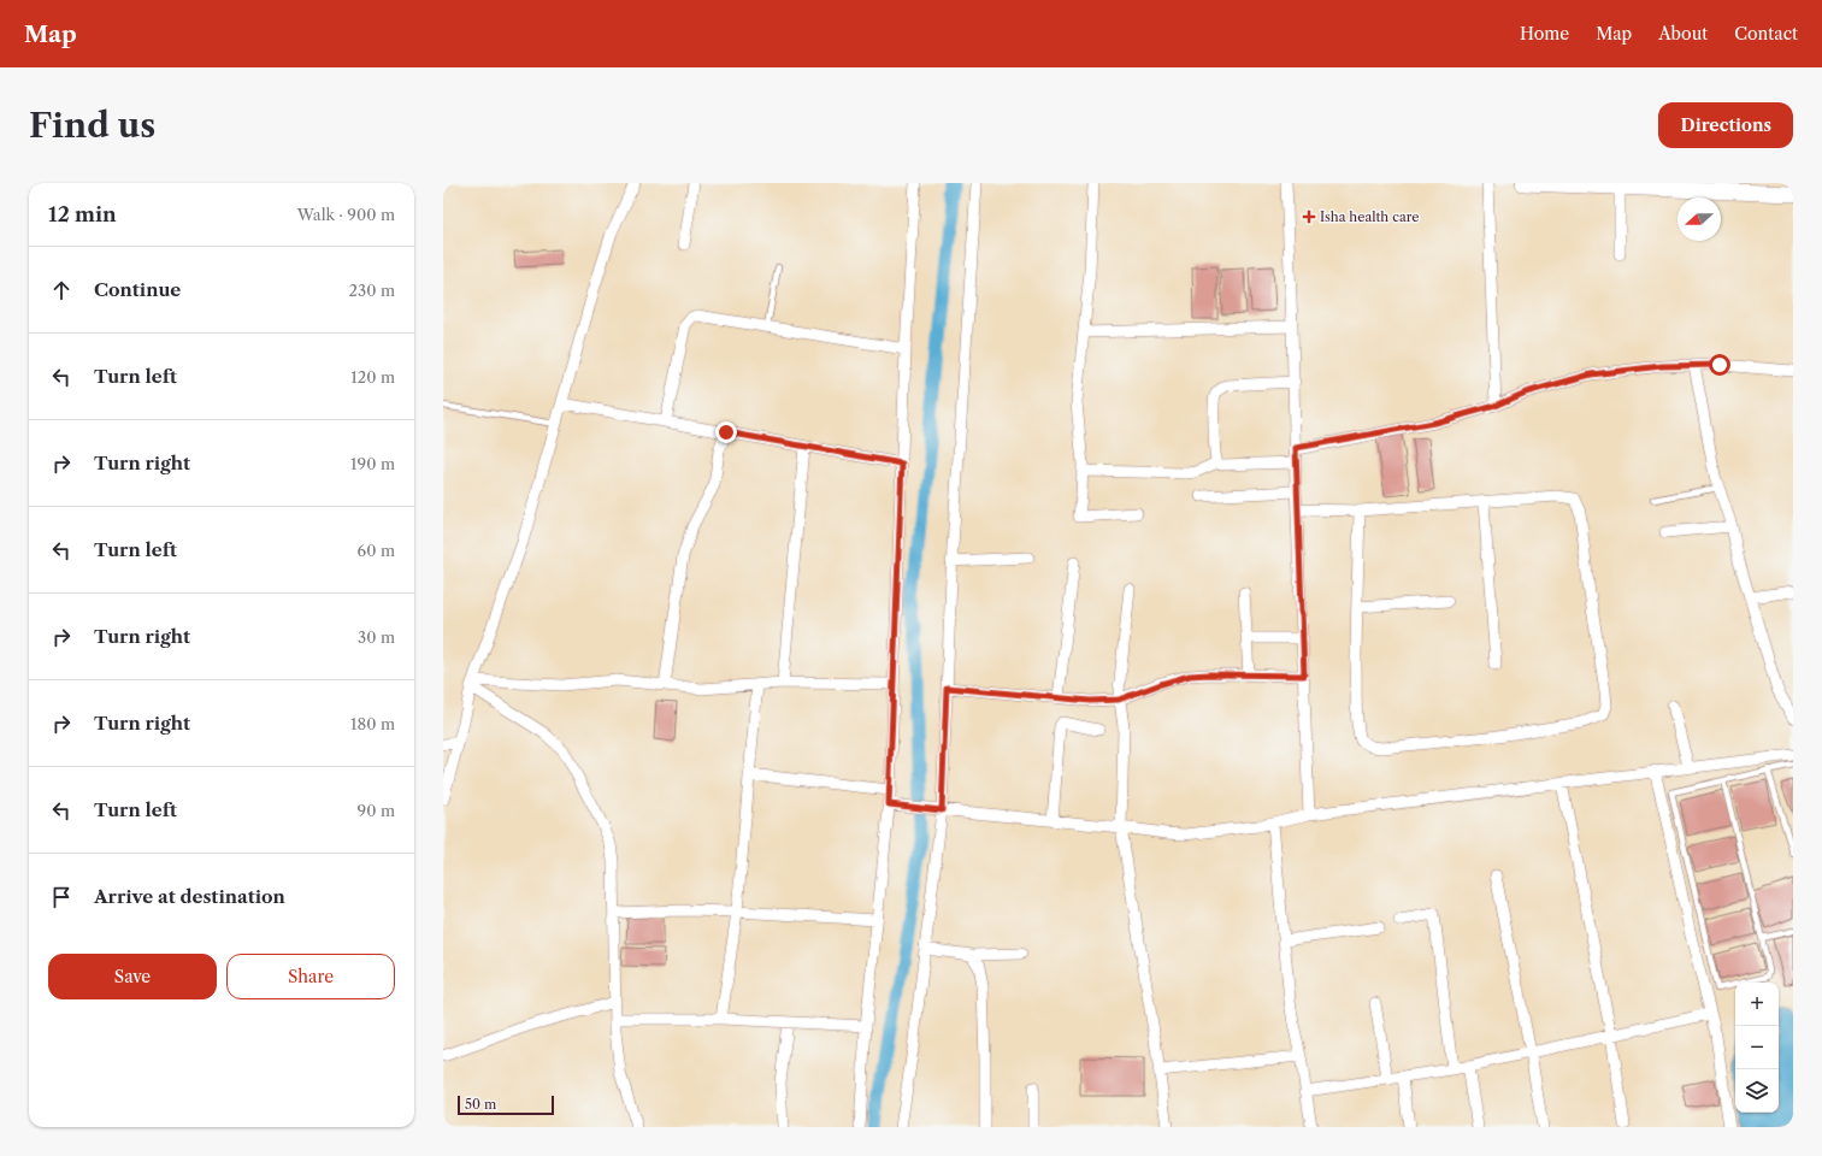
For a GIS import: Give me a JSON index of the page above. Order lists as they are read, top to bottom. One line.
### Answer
{"places":{"health":["Isha health care"]},"scale_bar":"50 m","north":"left","page":{"header":"Map","nav":["Home","Map","About","Contact"],"buttons":["Directions",["Save","Share"]],"title":"Find us","heading":["12 min","Walk · 900 m"],"list":[["Continue","230 m"],["Turn left","120 m"],["Turn right","190 m"],["Turn left","60 m"],["Turn right","30 m"],["Turn right","180 m"],["Turn left","90 m"],"Arrive at destination"],"map_buttons":["+","−"],"scale":"50 m"}}
